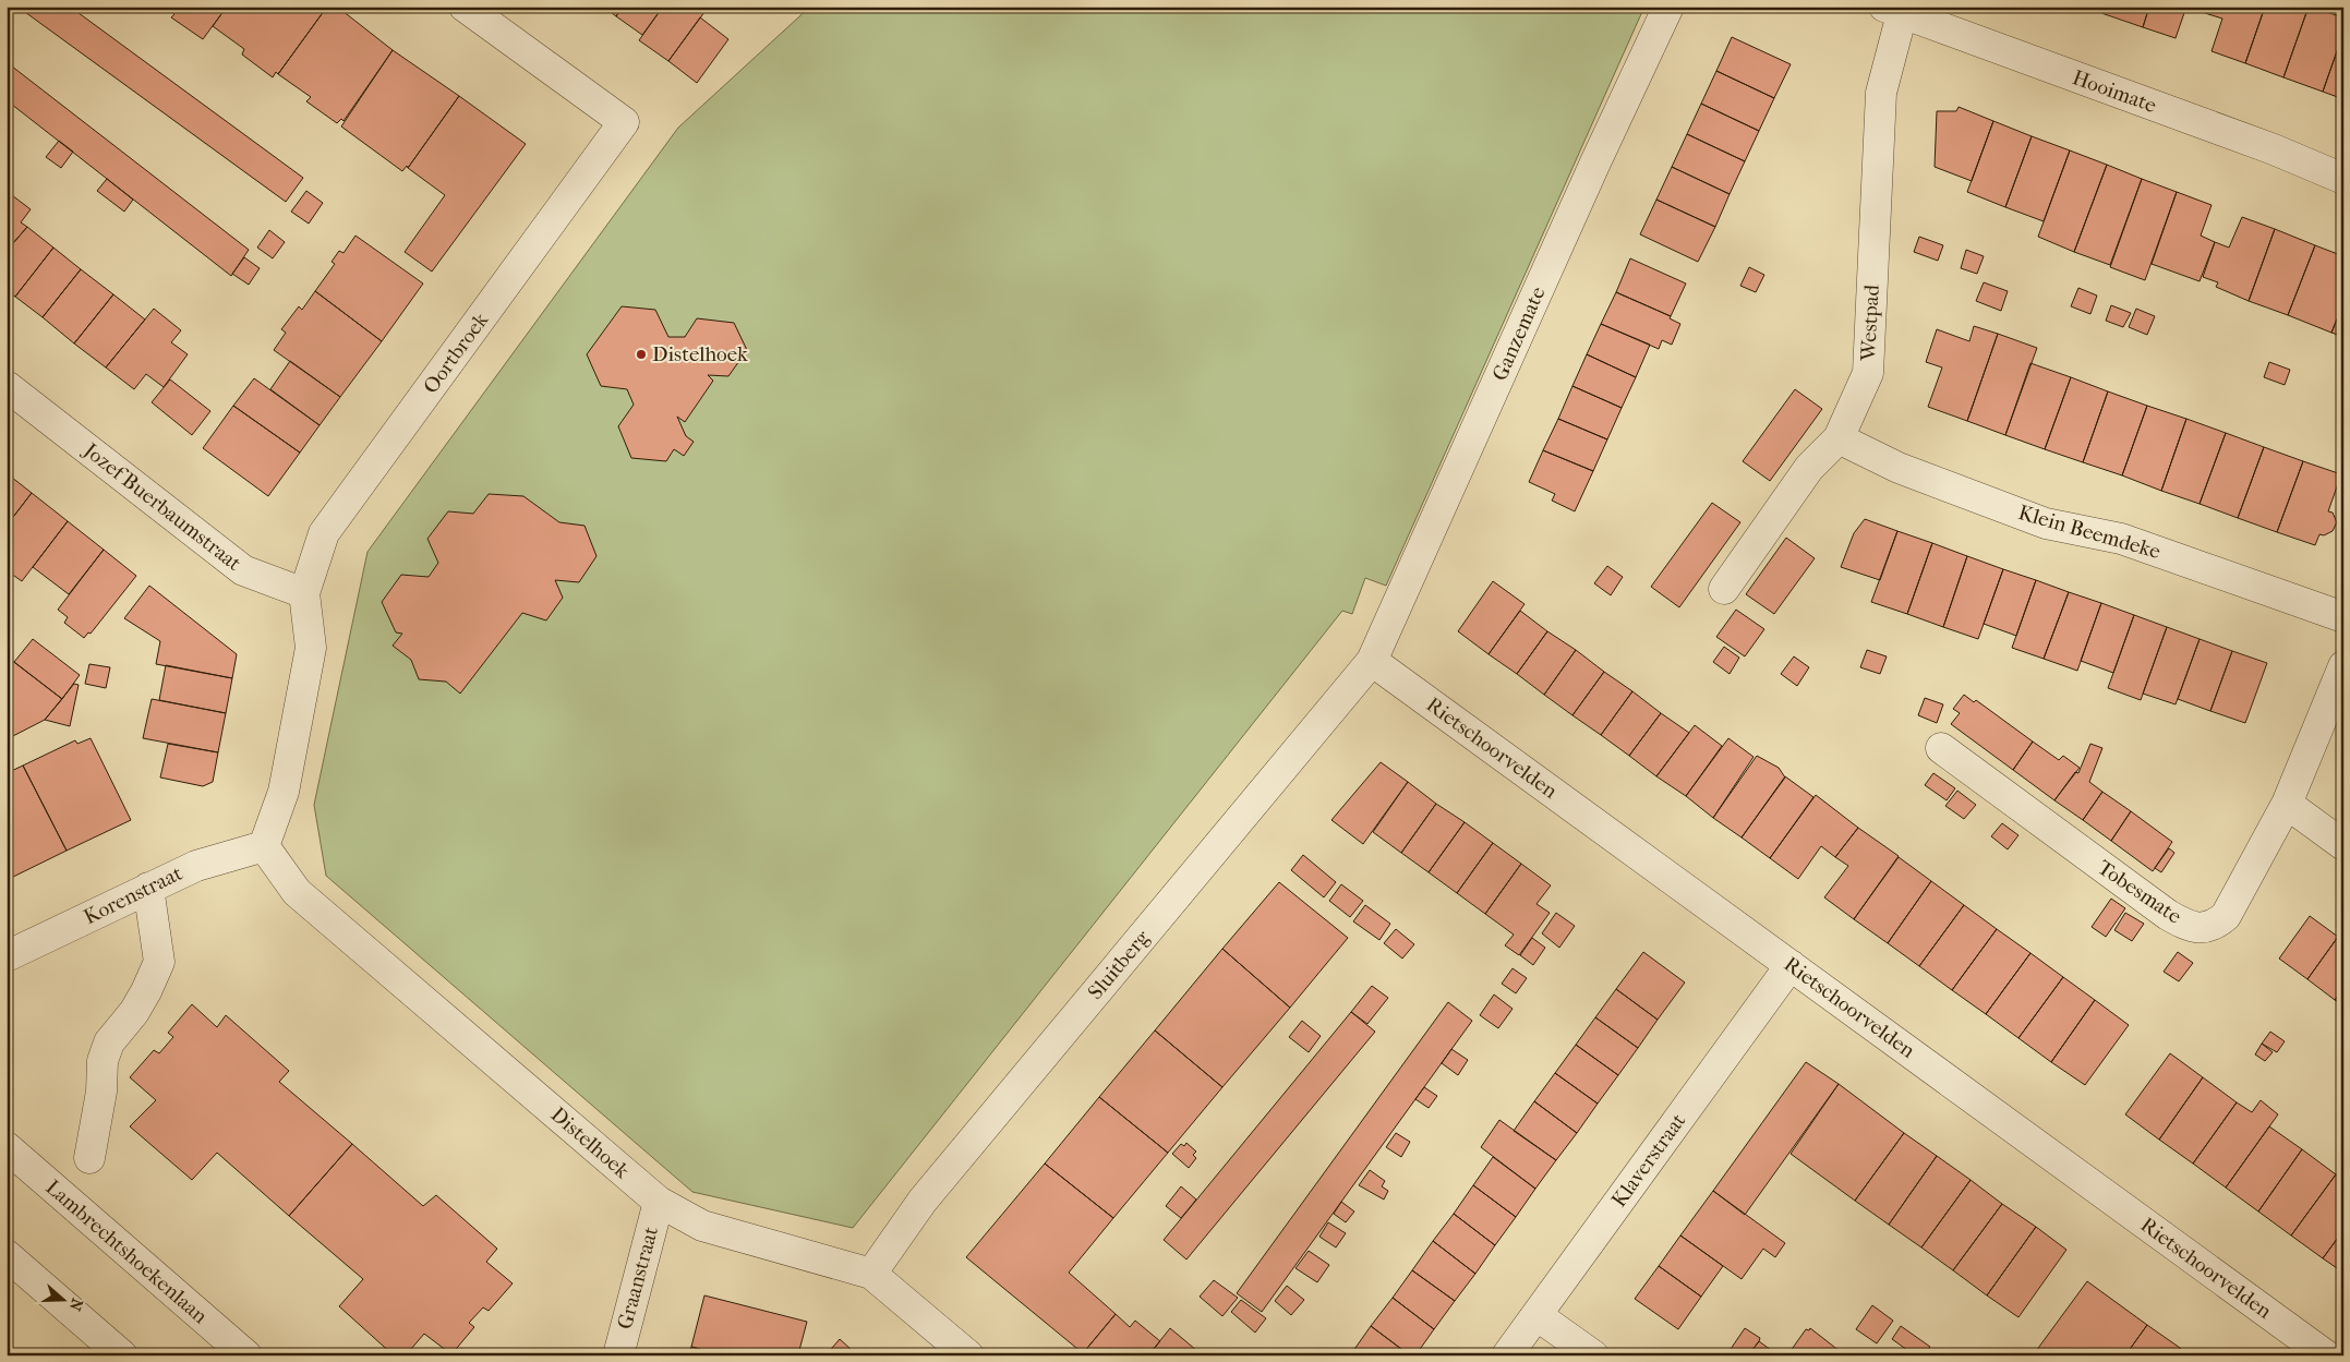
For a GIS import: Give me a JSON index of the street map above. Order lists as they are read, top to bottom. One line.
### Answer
{"streets":{"street":["Hooimate","Westpad","Ganzemate","Oortbroek","Jozef Buerbaumstraat","Klein Beemdeke","Rietschoorvelden","Tobesmate","Korenstraat","Sluitberg","Distelhoek","Klaverstraat","Lambrechtshoekenlaan","Graanstraat"]},"crossings":[["Hooimate","Westpad"],["Westpad","Klein Beemdeke"],["Ganzemate","Rietschoorvelden"],["Ganzemate","Sluitberg"],["Oortbroek","Jozef Buerbaumstraat"],["Rietschoorvelden","Sluitberg"],["Rietschoorvelden","Klaverstraat"],["Korenstraat","Distelhoek"],["Sluitberg","Distelhoek"],["Distelhoek","Graanstraat"]],"places":["Distelhoek"],"north":"right"}
